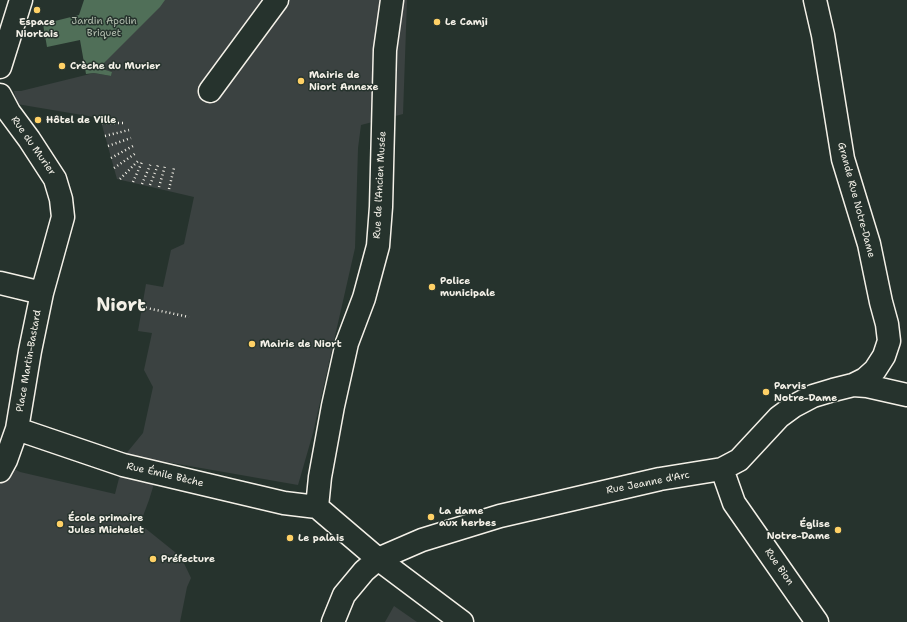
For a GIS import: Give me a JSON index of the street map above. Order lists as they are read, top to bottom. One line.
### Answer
{"streets":{"street":["Rue du Murier","Rue de l'Ancien Musée","Grande Rue Notre-Dame","Place Martin-Bastard","Rue Émile Bèche","Rue Jeanne d'Arc","Rue Bion"]},"crossings":[["Rue du Murier","Place Martin-Bastard"],["Rue de l'Ancien Musée","Rue Émile Bèche"],["Grande Rue Notre-Dame","Rue Jeanne d'Arc"],["Place Martin-Bastard","Rue Émile Bèche"],["Rue Jeanne d'Arc","Rue Bion"]],"districts":["Niort"],"parks":["Jardin Apolin Briquet"],"places":["Espace Niortais","Le Camji","Crèche du Murier","Mairie de Niort Annexe","Hôtel de Ville","Police municipale","Mairie de Niort","Parvis Notre-Dame","La dame aux herbes","École primaire Jules Michelet","Église Notre-Dame","Le palais","Préfecture"]}
